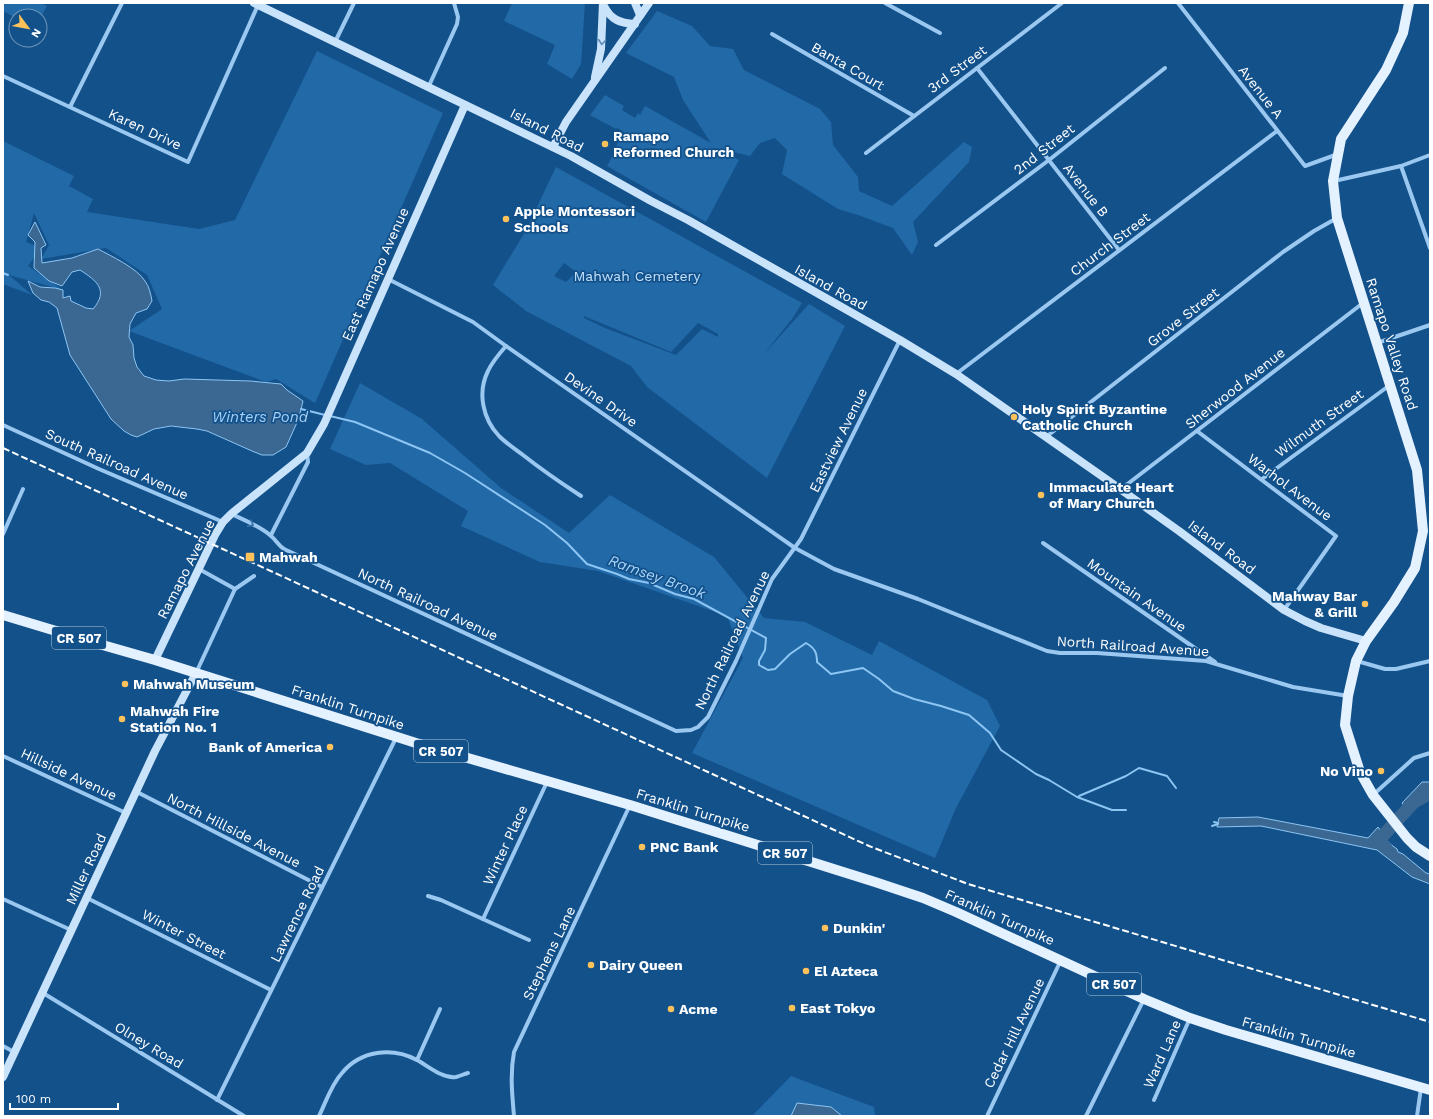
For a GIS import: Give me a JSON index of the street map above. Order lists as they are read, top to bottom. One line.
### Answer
{"streets":{"main road":["Ramapo Valley Road","CR 507","Franklin Turnpike"],"street":["Banta Court","3rd Street","Avenue A","Karen Drive","Island Road","2nd Street","Avenue B","Church Street","East Ramapo Avenue","Grove Street","Sherwood Avenue","Devine Drive","Wilmuth Street","Eastview Avenue","South Railroad Avenue","Warhol Avenue","Ramapo Avenue","Mountain Avenue","North Railroad Avenue","Hillside Avenue","North Hillside Avenue","Winter Place","Miller Road","Lawrence Road","Winter Street","Stephens Lane","Cedar Hill Avenue","Olney Road","Ward Lane"]},"crossings":[["Banta Court","3rd Street"],["3rd Street","Avenue B"],["Avenue A","Church Street"],["Avenue A","Ramapo Valley Road"],["Karen Drive","Island Road"],["Island Road","Church Street"],["Island Road","East Ramapo Avenue"],["Island Road","Grove Street"],["Island Road","Ramapo Valley Road"],["Island Road","Sherwood Avenue"],["Island Road","Eastview Avenue"],["Island Road","Warhol Avenue"],["2nd Street","Avenue B"],["Avenue B","Church Street"],["East Ramapo Avenue","Devine Drive"],["East Ramapo Avenue","Ramapo Avenue"],["Grove Street","Ramapo Valley Road"],["Ramapo Valley Road","Sherwood Avenue"],["Ramapo Valley Road","Wilmuth Street"],["Ramapo Valley Road","North Railroad Avenue"],["Sherwood Avenue","Warhol Avenue"],["Devine Drive","Eastview Avenue"],["Devine Drive","North Railroad Avenue"],["Wilmuth Street","Warhol Avenue"],["Eastview Avenue","North Railroad Avenue"],["South Railroad Avenue","Ramapo Avenue"],["Ramapo Avenue","Franklin Turnpike"],["Mountain Avenue","North Railroad Avenue"],["Franklin Turnpike","Winter Place"],["Franklin Turnpike","Miller Road"],["Franklin Turnpike","Lawrence Road"],["Franklin Turnpike","Stephens Lane"],["Franklin Turnpike","Cedar Hill Avenue"],["Franklin Turnpike","Ward Lane"],["Hillside Avenue","Miller Road"],["North Hillside Avenue","Miller Road"],["North Hillside Avenue","Lawrence Road"],["Miller Road","Winter Street"],["Miller Road","Olney Road"],["Lawrence Road","Winter Street"],["Lawrence Road","Olney Road"]],"water":["Winters Pond","Ramsey Brook"],"parks":["Mahwah Cemetery"],"places":{"other":["Ramapo Reformed Church","Apple Montessori Schools","Holy Spirit Byzantine Catholic Church","Immaculate Heart of Mary Church","Mahway Bar & Grill","Mahwah Museum","Mahwah Fire Station No. 1","Bank of America","No Vino","PNC Bank","Dunkin'","Dairy Queen","El Azteca","East Tokyo","Acme"],"transit":["Mahwah"]},"scale_bar":"100 m","north":"bottom right"}
